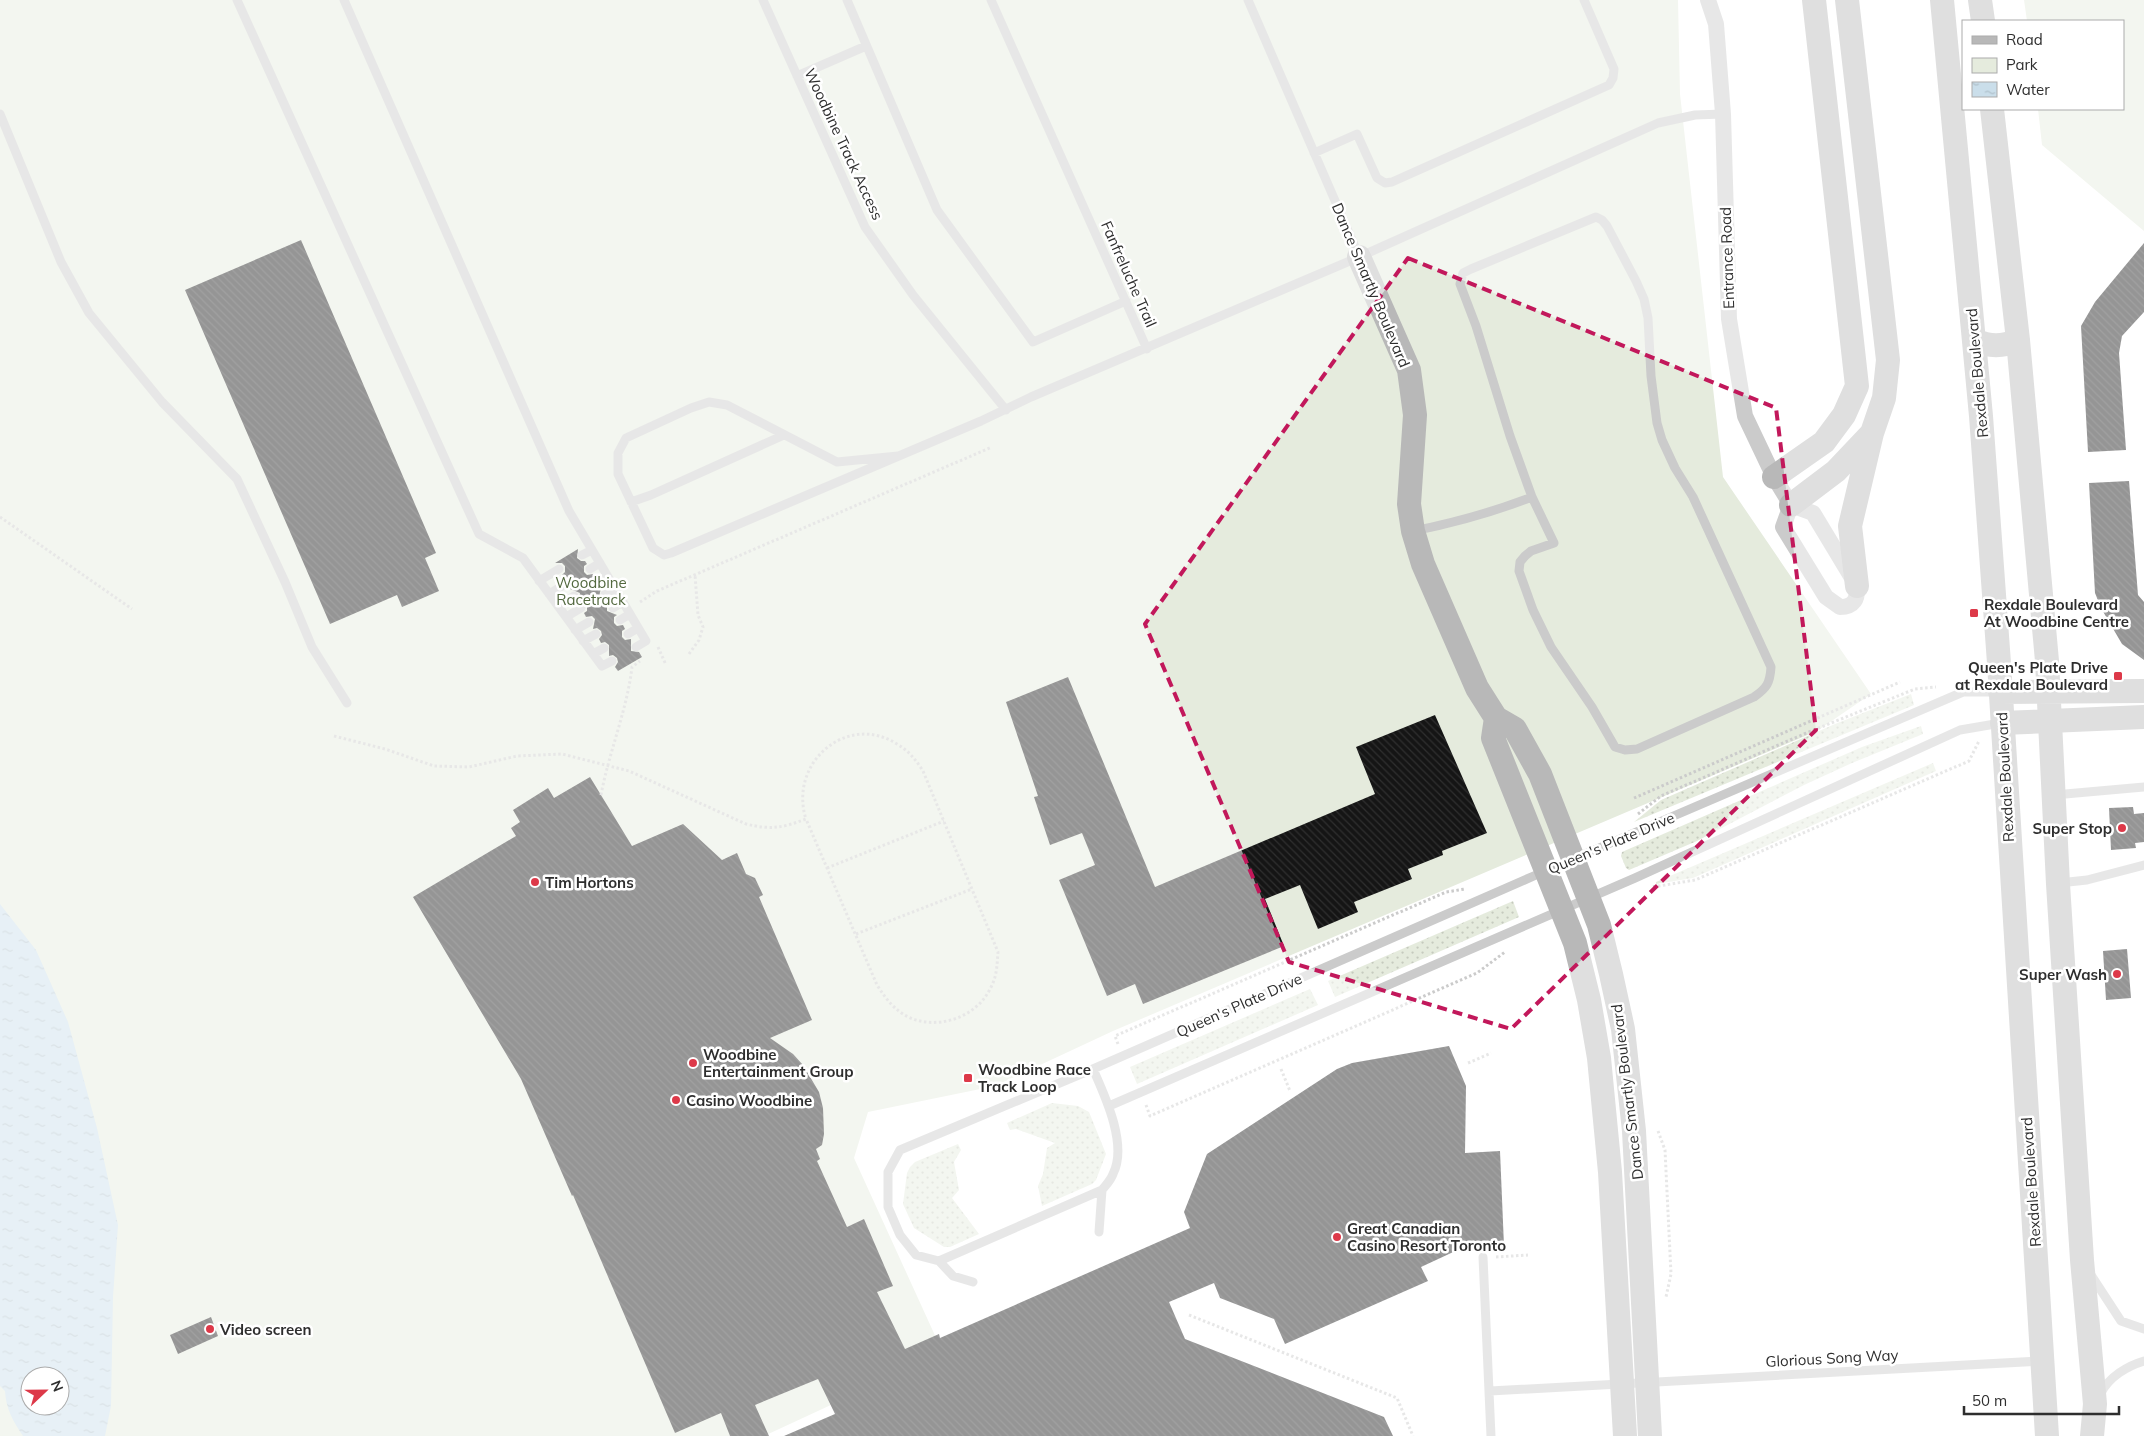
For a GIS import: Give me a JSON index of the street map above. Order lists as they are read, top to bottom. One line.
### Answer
{"streets":{"main road":["Dance Smartly Boulevard","Rexdale Boulevard","Queen's Plate Drive"],"street":["Entrance Road"],"lane":["Woodbine Track Access","Fanfreluche Trail","Glorious Song Way"]},"crossings":[["Entrance Road","Fanfreluche Trail"],["Fanfreluche Trail","Dance Smartly Boulevard"],["Dance Smartly Boulevard","Queen's Plate Drive"],["Dance Smartly Boulevard","Glorious Song Way"],["Rexdale Boulevard","Queen's Plate Drive"],["Rexdale Boulevard","Glorious Song Way"]],"parks":["Woodbine Racetrack"],"places":{"transit":["Rexdale Boulevard At Woodbine Centre","Queen's Plate Drive at Rexdale Boulevard","Woodbine Race Track Loop"],"other":["Super Stop","Tim Hortons","Super Wash","Woodbine Entertainment Group","Casino Woodbine","Great Canadian Casino Resort Toronto","Video screen"]},"legend":["Road","Park","Water"],"scale_bar":"50 m","north":"right"}
